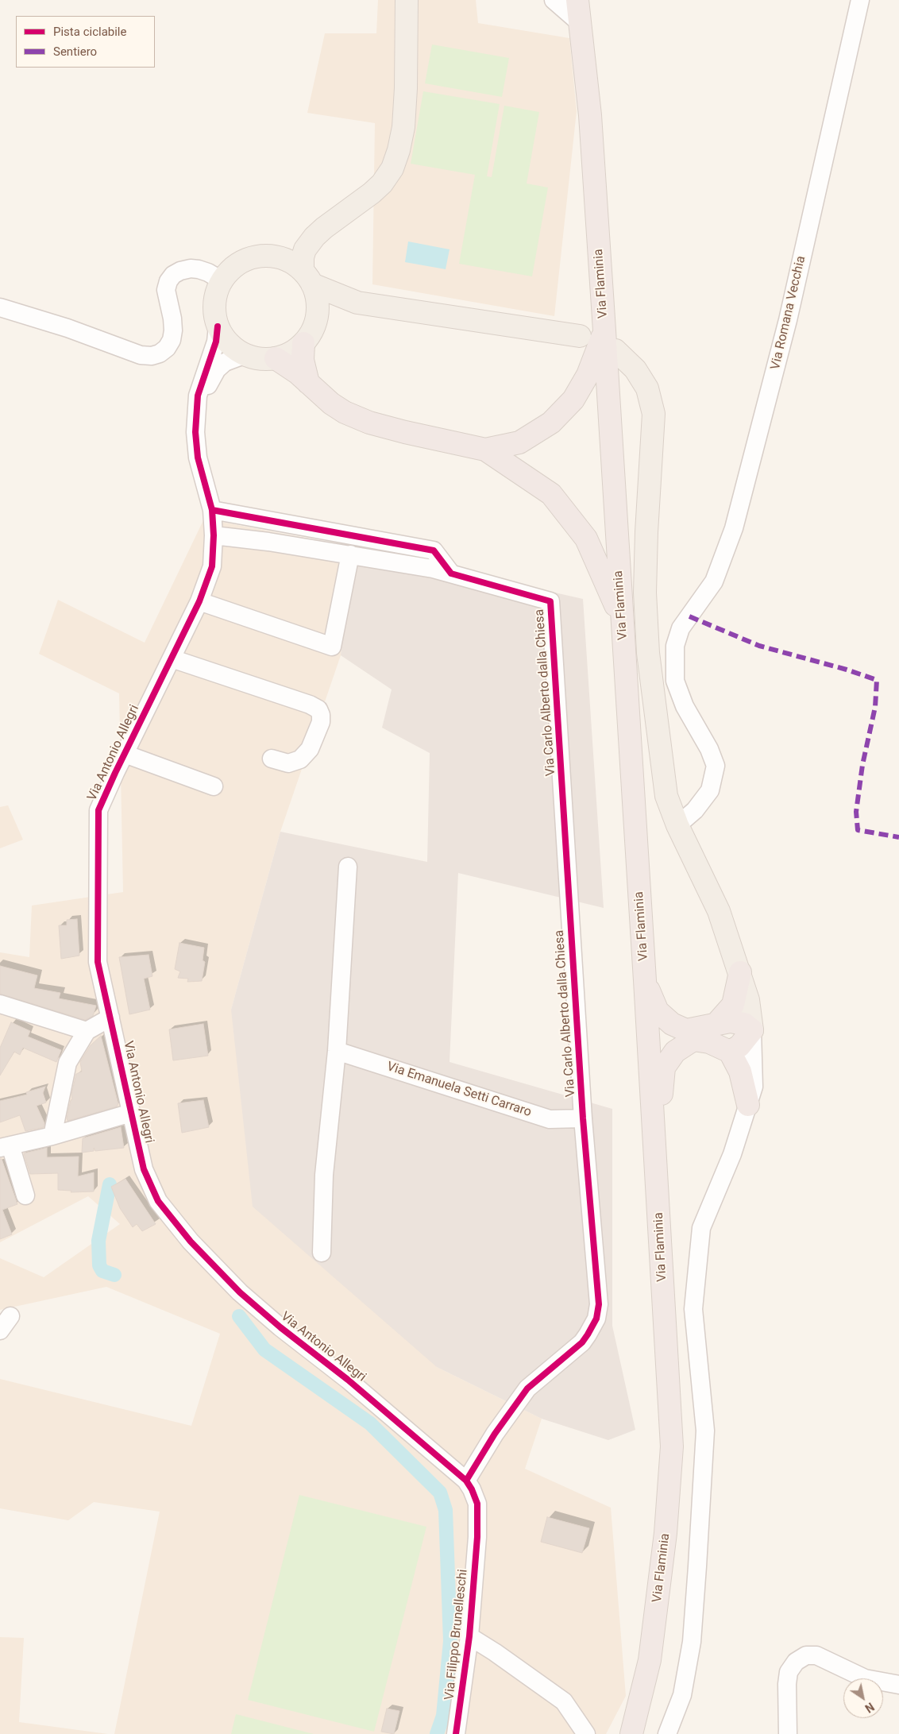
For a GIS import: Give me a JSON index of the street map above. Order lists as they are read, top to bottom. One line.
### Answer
{"streets":{"highway":["Via Flaminia"],"street":["Via Romana Vecchia","Via Carlo Alberto dalla Chiesa","Via Antonio Allegri","Via Emanuela Setti Carraro","Via Filippo Brunelleschi"]},"crossings":[["Via Carlo Alberto dalla Chiesa","Via Antonio Allegri"],["Via Carlo Alberto dalla Chiesa","Via Emanuela Setti Carraro"],["Via Antonio Allegri","Via Filippo Brunelleschi"]],"legend":["Pista ciclabile","Sentiero"],"north":"bottom right"}
